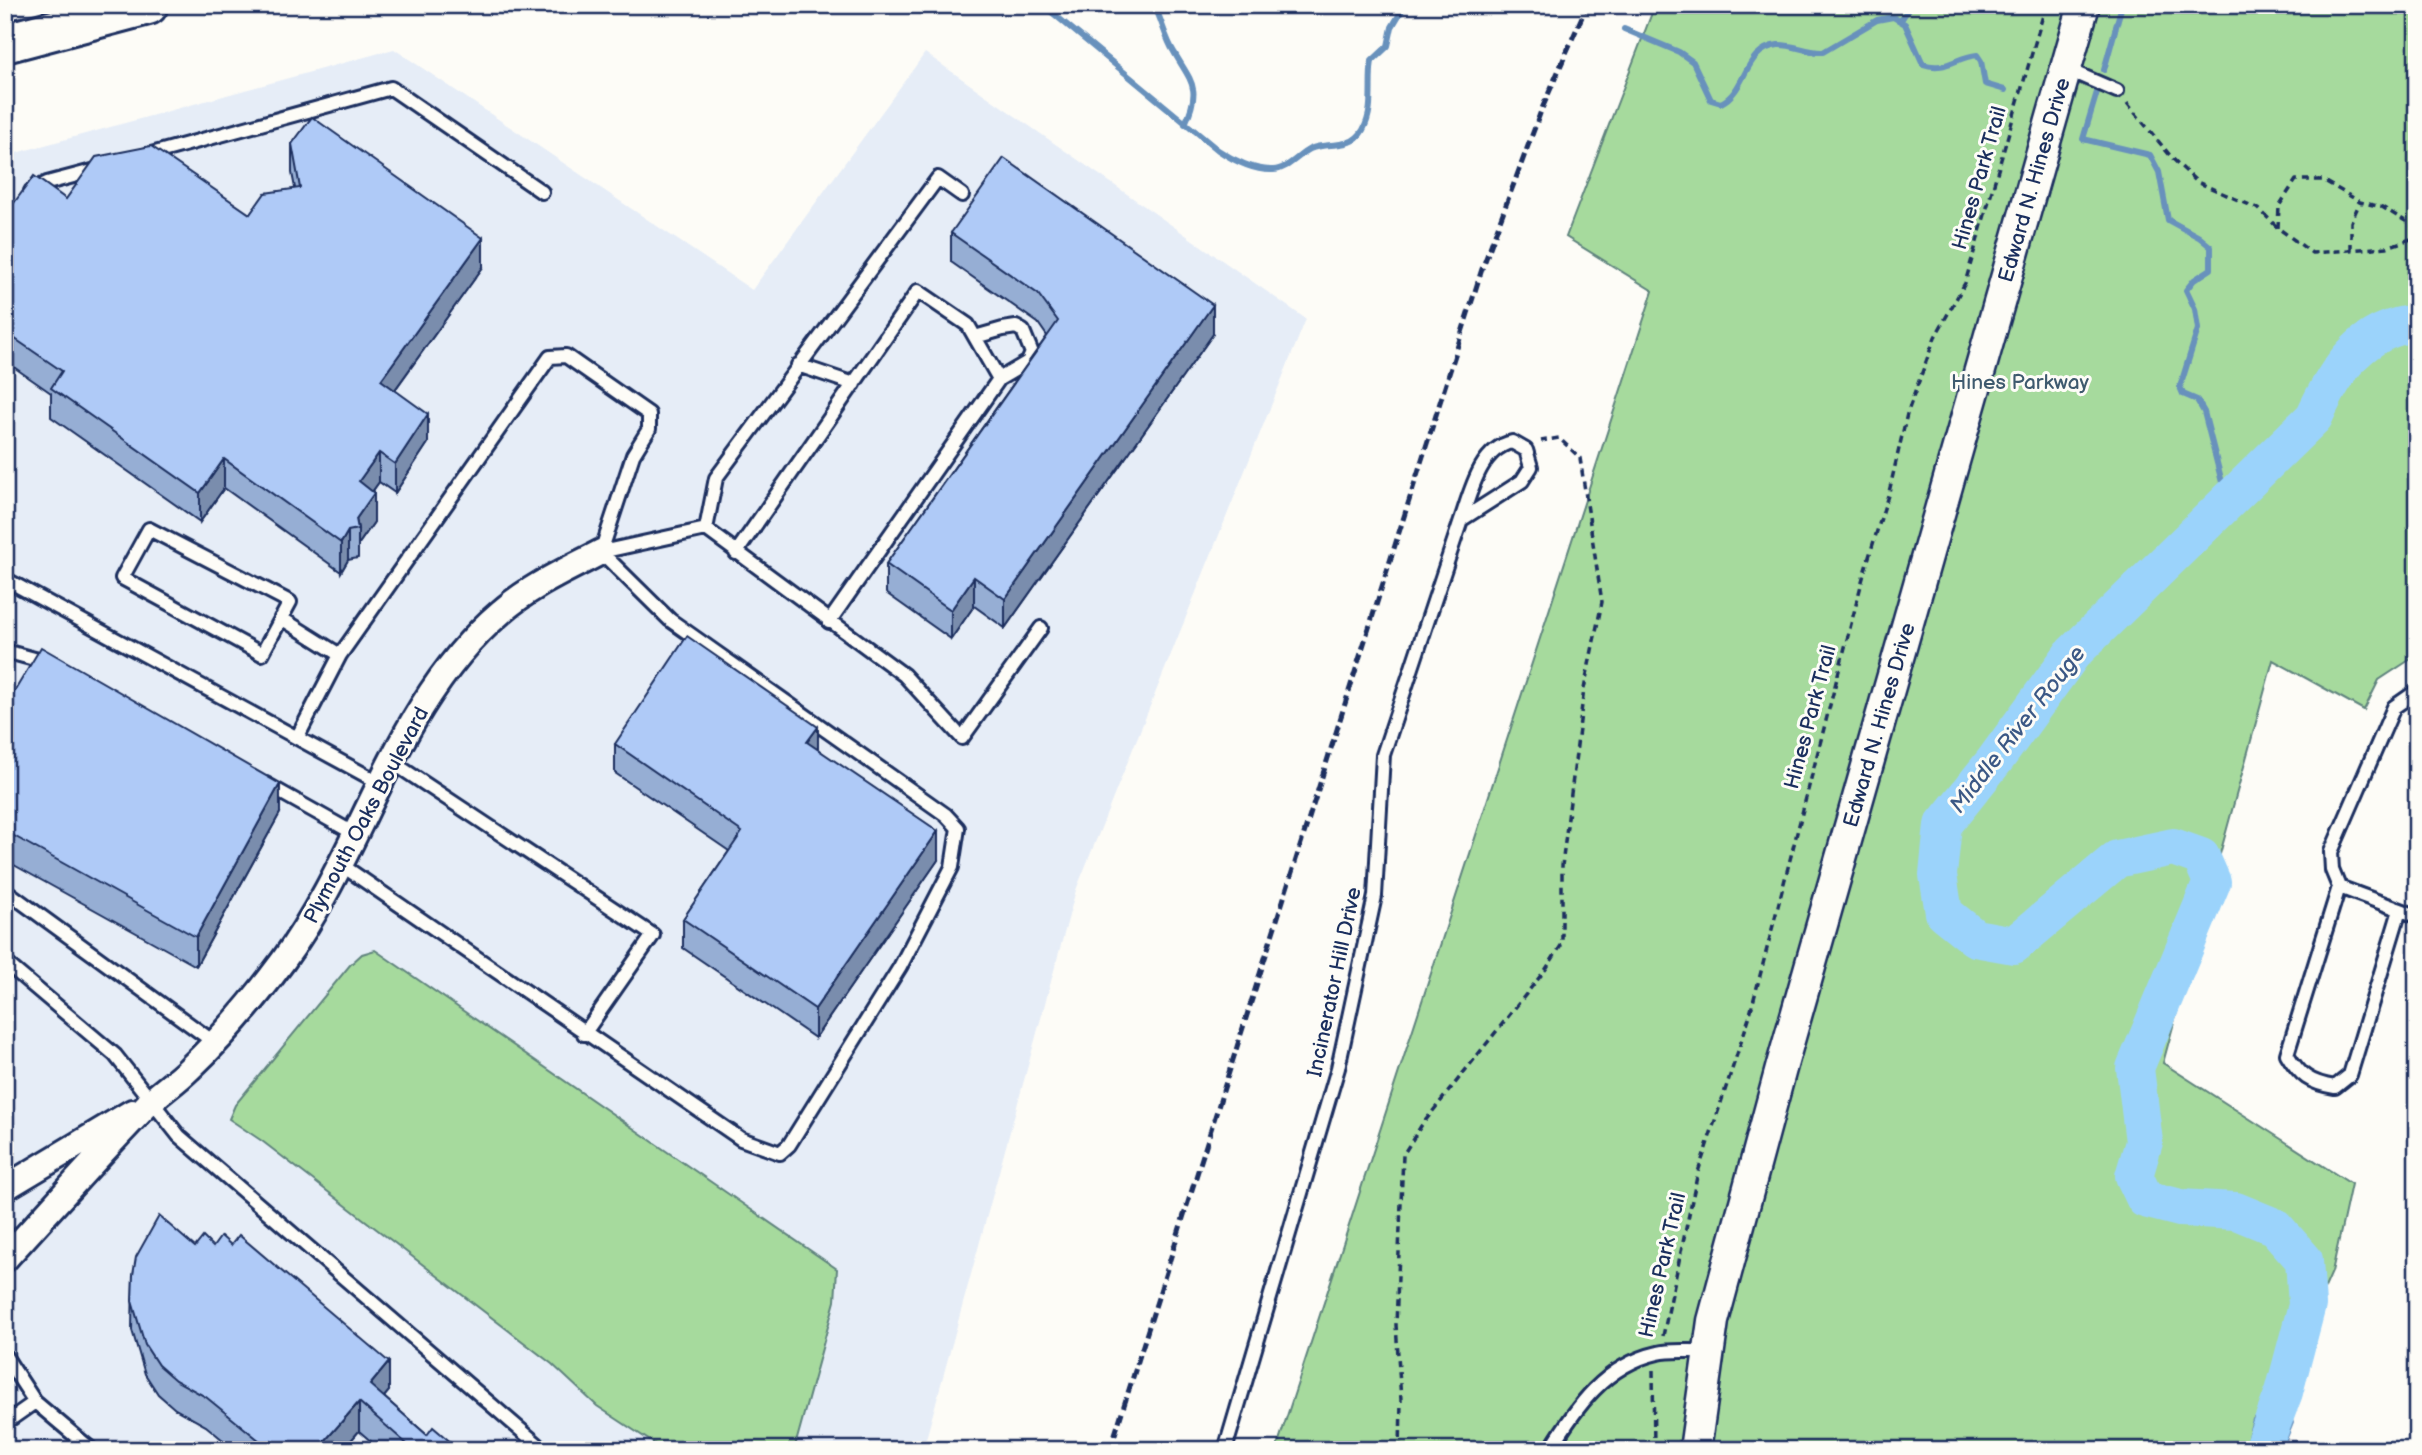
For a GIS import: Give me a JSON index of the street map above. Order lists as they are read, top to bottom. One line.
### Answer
{"streets":{"street":["Edward N. Hines Drive","Plymouth Oaks Boulevard"],"lane":["Incinerator Hill Drive"],"path":["Hines Park Trail"]},"water":["Middle River Rouge"],"parks":["Hines Parkway"]}
